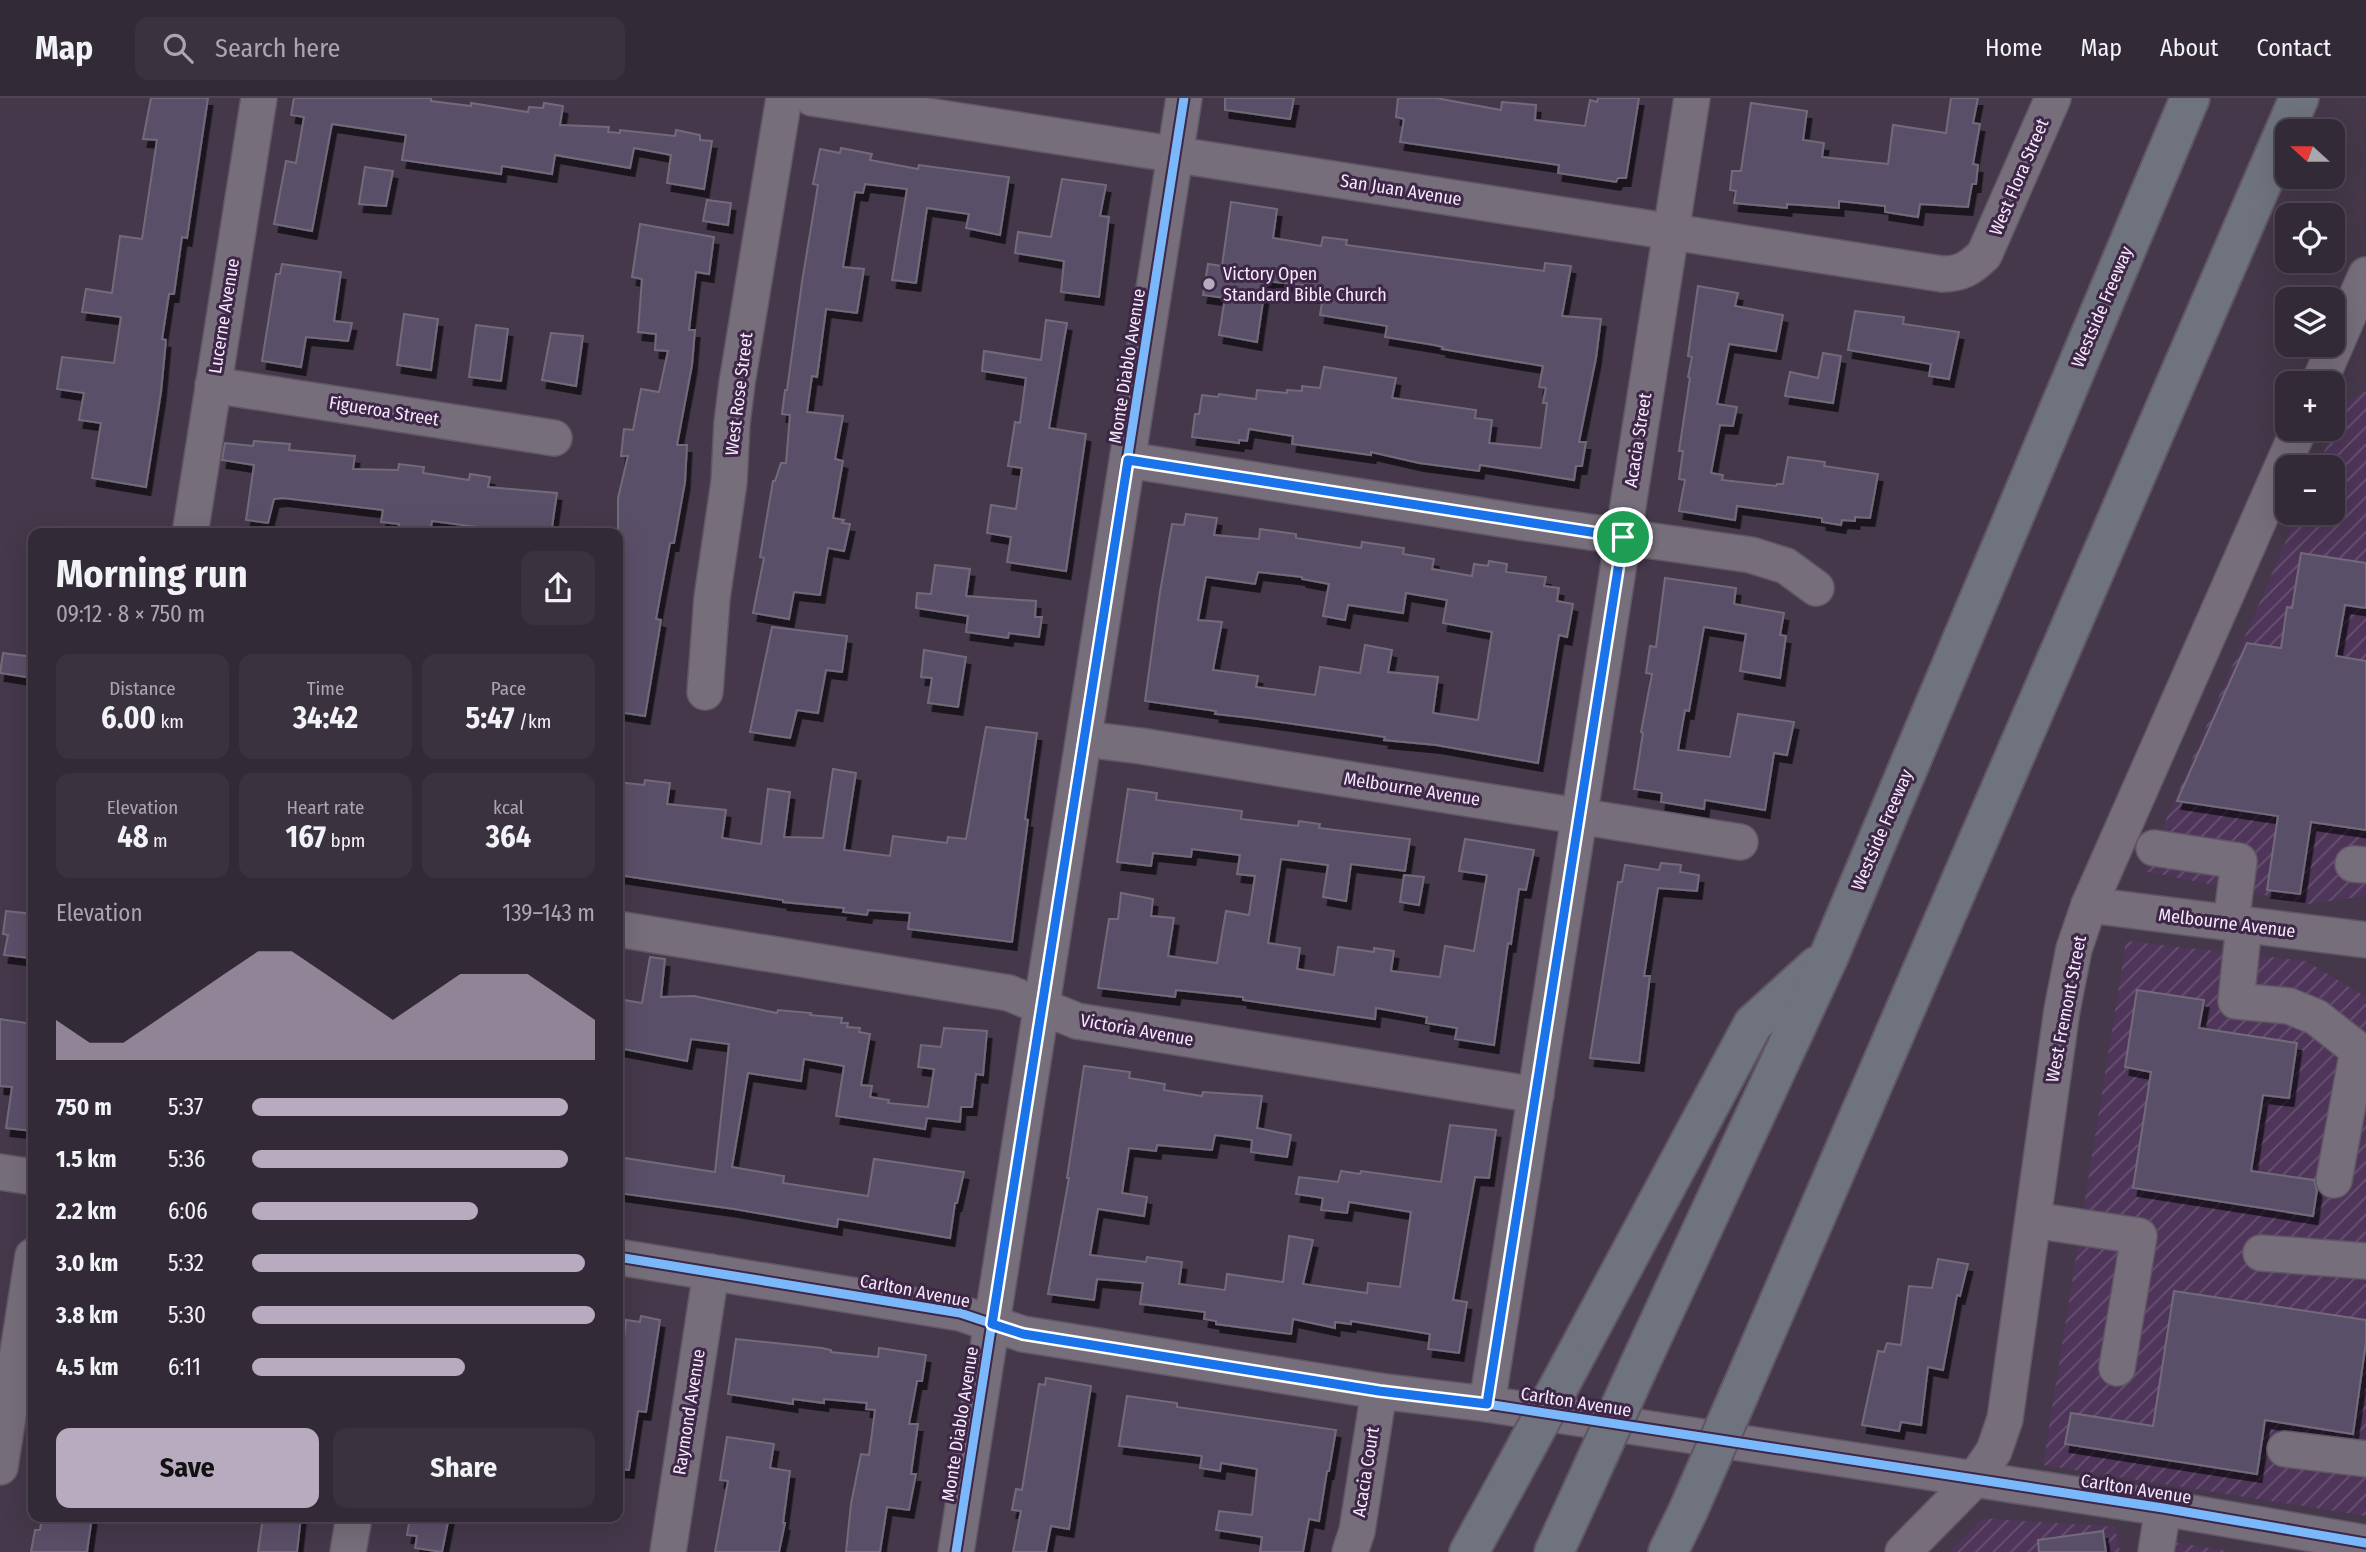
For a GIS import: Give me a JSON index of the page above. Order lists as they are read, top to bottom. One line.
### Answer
{"streets":{"highway":["Westside Freeway"],"street":["West Flora Street","San Juan Avenue","Lucerne Avenue","Monte Diablo Avenue","West Rose Street","Figueroa Street","Acacia Street","Melbourne Avenue","West Fremont Street","Victoria Avenue","Carlton Avenue","Raymond Avenue","Acacia Court"]},"crossings":[["West Flora Street","San Juan Avenue"],["San Juan Avenue","Monte Diablo Avenue"],["San Juan Avenue","Acacia Street"],["Lucerne Avenue","Figueroa Street"],["Monte Diablo Avenue","Melbourne Avenue"],["Monte Diablo Avenue","Victoria Avenue"],["Monte Diablo Avenue","Carlton Avenue"],["Acacia Street","Melbourne Avenue"],["Acacia Street","Victoria Avenue"],["Acacia Street","Carlton Avenue"],["Melbourne Avenue","West Fremont Street"],["West Fremont Street","Carlton Avenue"],["Carlton Avenue","Raymond Avenue"],["Carlton Avenue","Acacia Court"]],"places":["Victory Open Standard Bible Church"],"north":"left","page":{"header":"Map","search":"Search here","nav":["Home","Map","About","Contact"],"map_buttons":["+","−"],"heading":["Morning run","09:12 · 8 × 750 m"],"stats":[["Distance","6.00 km"],["Time","34:42"],["Pace","5:47 /km"],["Elevation","48 m"],["Heart rate","167 bpm"],["kcal","364"]],"chart":["Elevation","139–143 m"],"list":[{"name":"750 m","note":"5:37"},{"name":"1.5 km","note":"5:36"},{"name":"2.2 km","note":"6:06"},{"name":"3.0 km","note":"5:32"},{"name":"3.8 km","note":"5:30"},{"name":"4.5 km","note":"6:11"}],"buttons":["Save","Share"]}}
